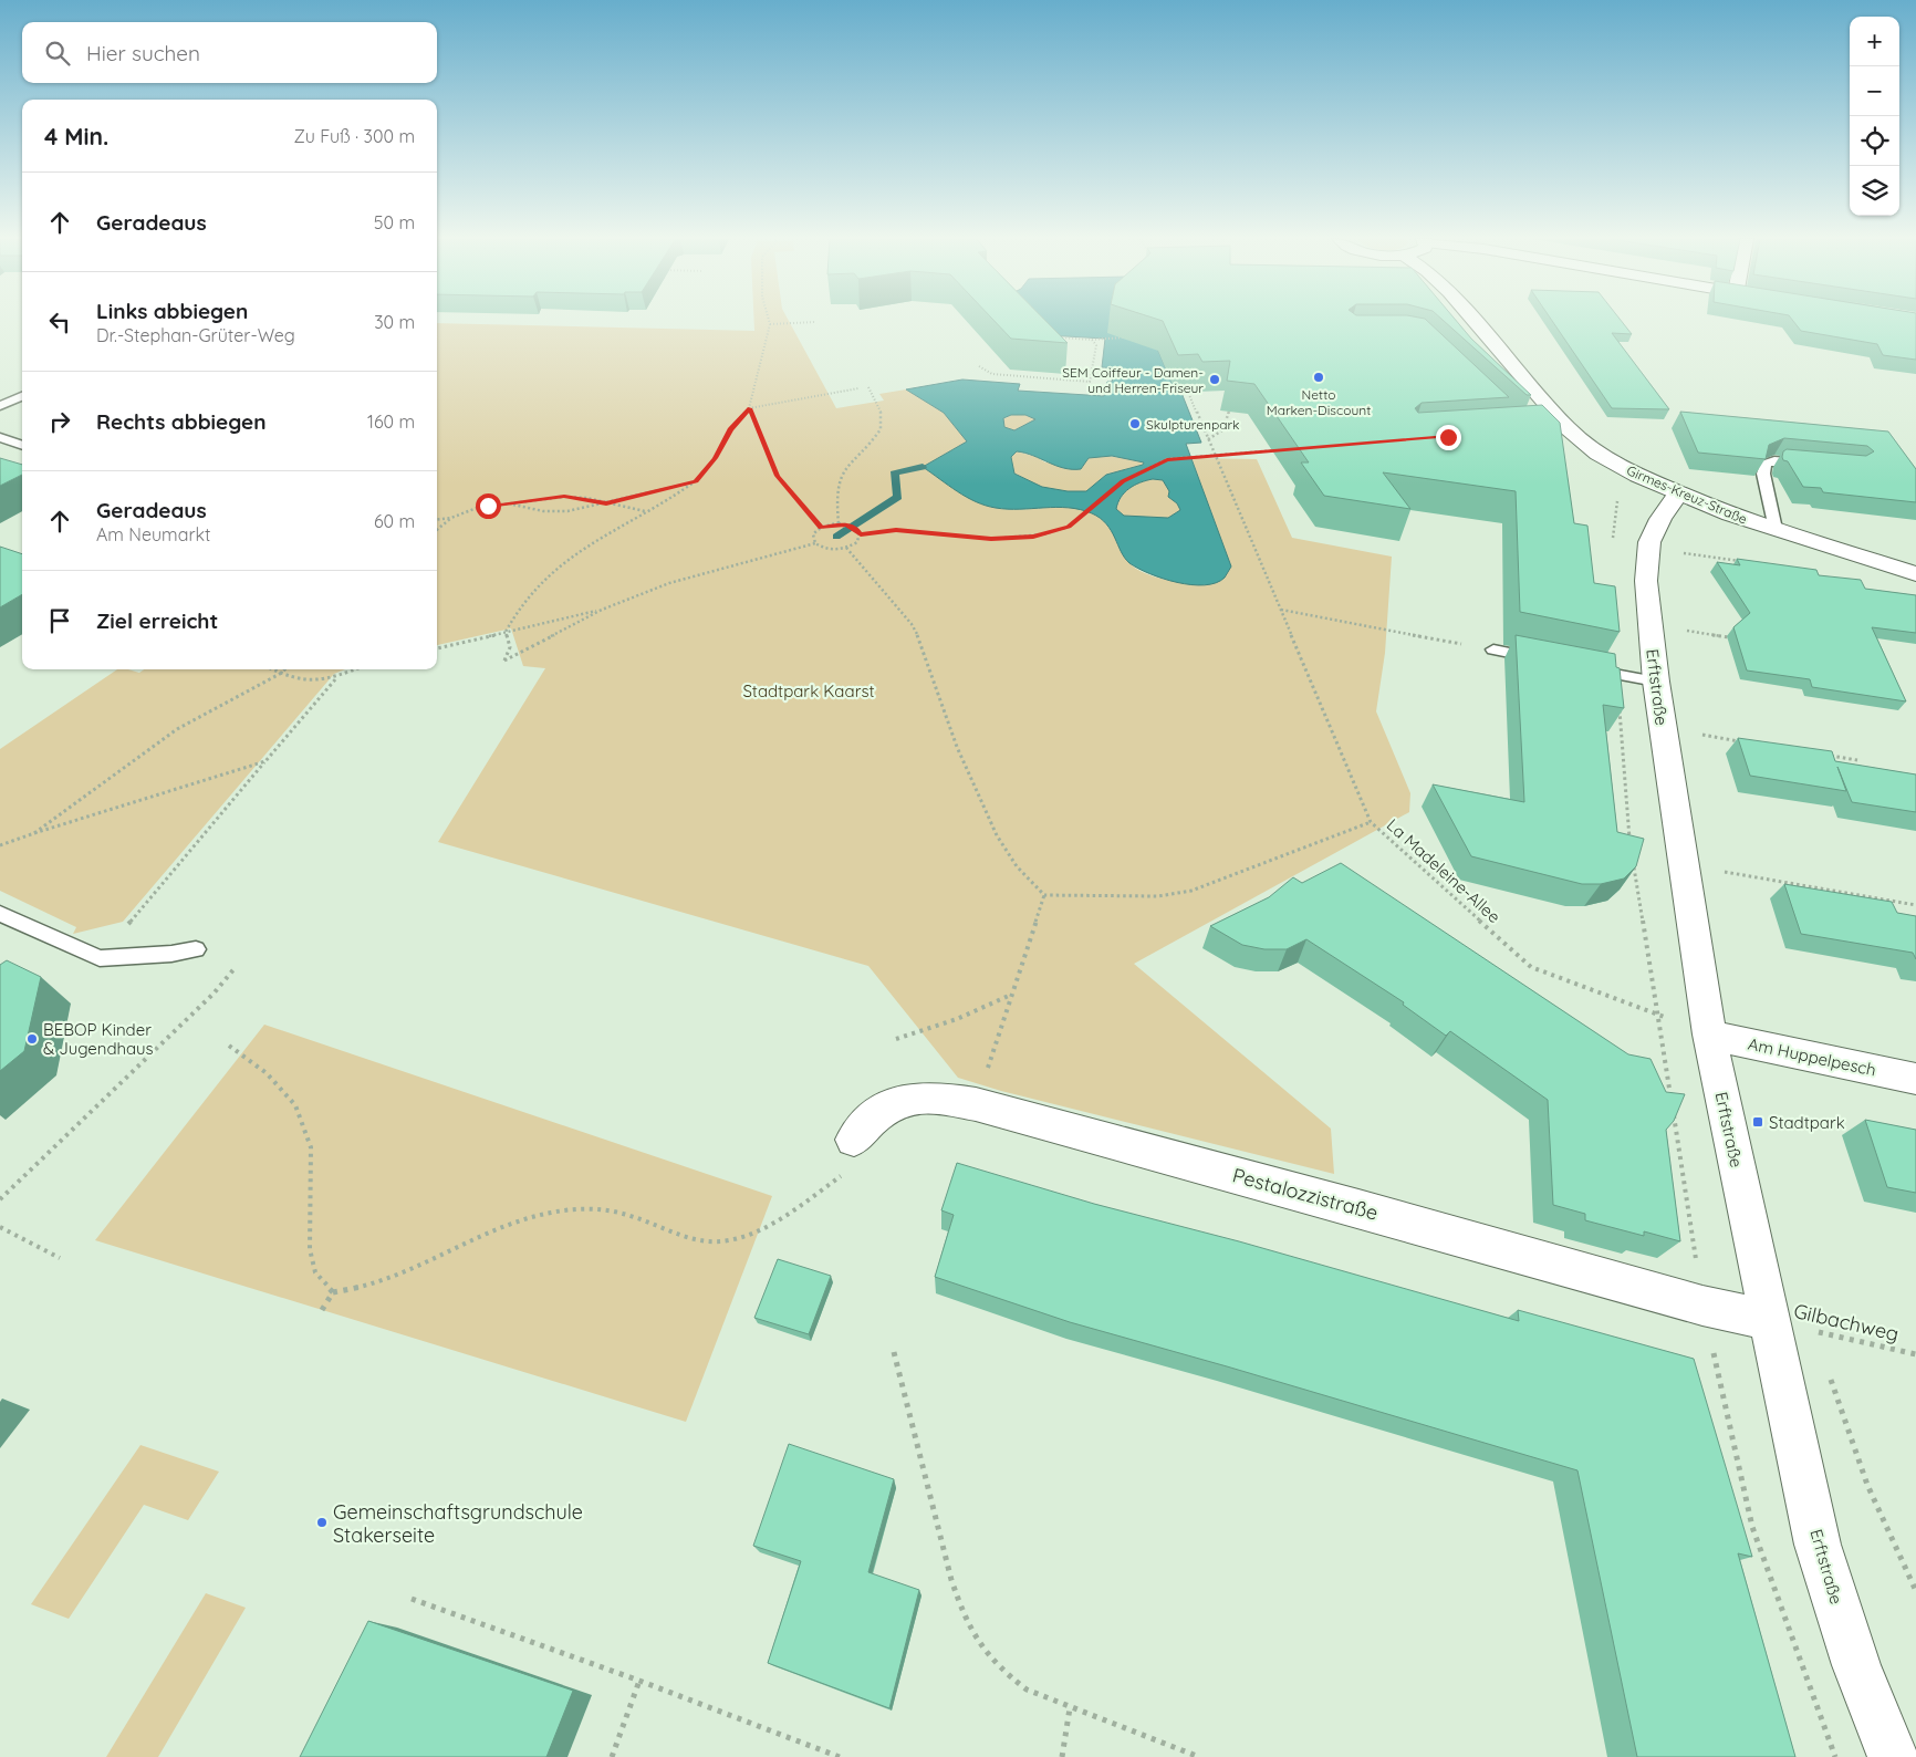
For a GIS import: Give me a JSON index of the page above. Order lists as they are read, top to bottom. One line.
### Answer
{"streets":{"street":["Girmes-Kreuz-Straße","Erftstraße","Am Huppelpesch","Pestalozzistraße"],"path":["La Madeleine-Allee","Gilbachweg"]},"crossings":[["Girmes-Kreuz-Straße","Erftstraße"],["Erftstraße","La Madeleine-Allee"],["Erftstraße","Am Huppelpesch"],["Erftstraße","Pestalozzistraße"],["La Madeleine-Allee","Am Huppelpesch"]],"parks":["Stadtpark Kaarst"],"places":{"other":["Netto Marken-Discount","SEM Coiffeur - Damen- und Herren-Friseur","Skulpturenpark","BEBOP Kinder & Jugendhaus","Gemeinschaftsgrundschule Stakerseite"],"transit":["Stadtpark"]},"page":{"map_buttons":["+","−"],"search":"Hier suchen","heading":["4 Min.","Zu Fuß · 300 m"],"list":[["Geradeaus","50 m"],["Links abbiegen","Dr.-Stephan-Grüter-Weg","30 m"],["Rechts abbiegen","160 m"],["Geradeaus","Am Neumarkt","60 m"],"Ziel erreicht"]}}
